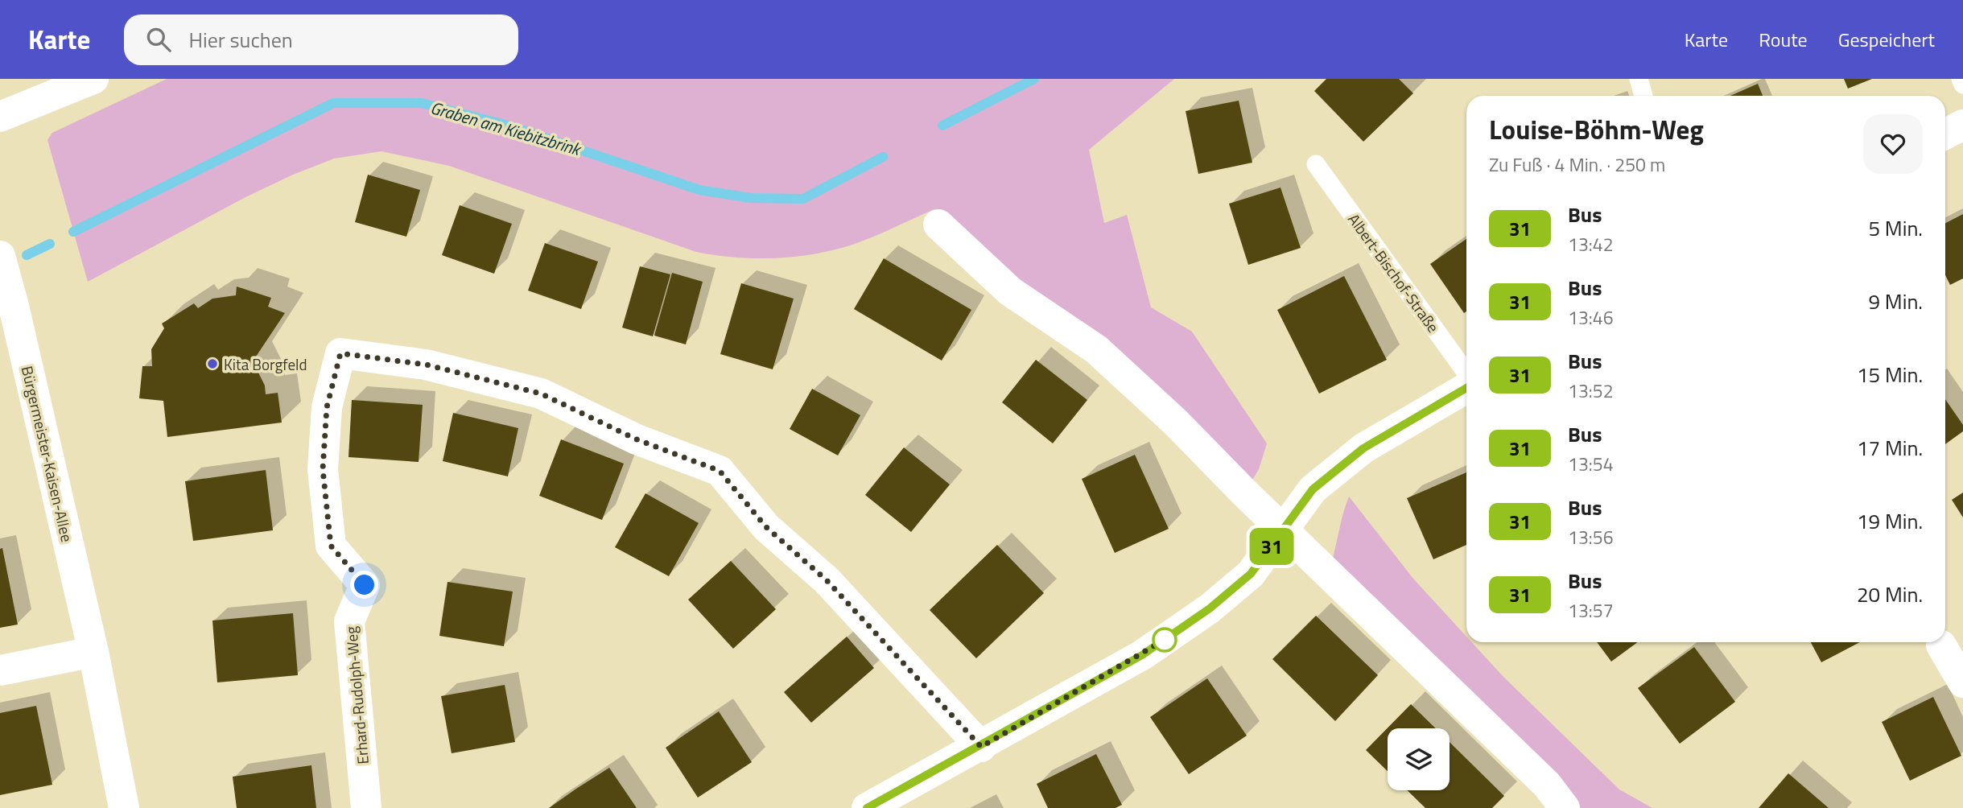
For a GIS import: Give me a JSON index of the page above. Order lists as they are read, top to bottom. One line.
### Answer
{"streets":{"street":["Albert-Bischof-Straße","Bürgermeister-Kaisen-Allee","Erhard-Rudolph-Weg"]},"crossings":[["Albert-Bischof-Straße","Erhard-Rudolph-Weg"]],"water":["Graben am Kiebitzbrink"],"places":["Kita Borgfeld"],"lines":["bus line 31"],"page":{"header":"Karte","search":"Hier suchen","nav":["Karte","Route","Gespeichert"],"on_map":"31","heading":["Louise-Böhm-Weg","Zu Fuß · 4 Min. · 250 m"],"list":[{"mark":"31","name":"Bus","note":"13:42","value":"5 Min."},{"mark":"31","name":"Bus","note":"13:46","value":"9 Min."},{"mark":"31","name":"Bus","note":"13:52","value":"15 Min."},{"mark":"31","name":"Bus","note":"13:54","value":"17 Min."},{"mark":"31","name":"Bus","note":"13:56","value":"19 Min."},{"mark":"31","name":"Bus","note":"13:57","value":"20 Min."}]}}
